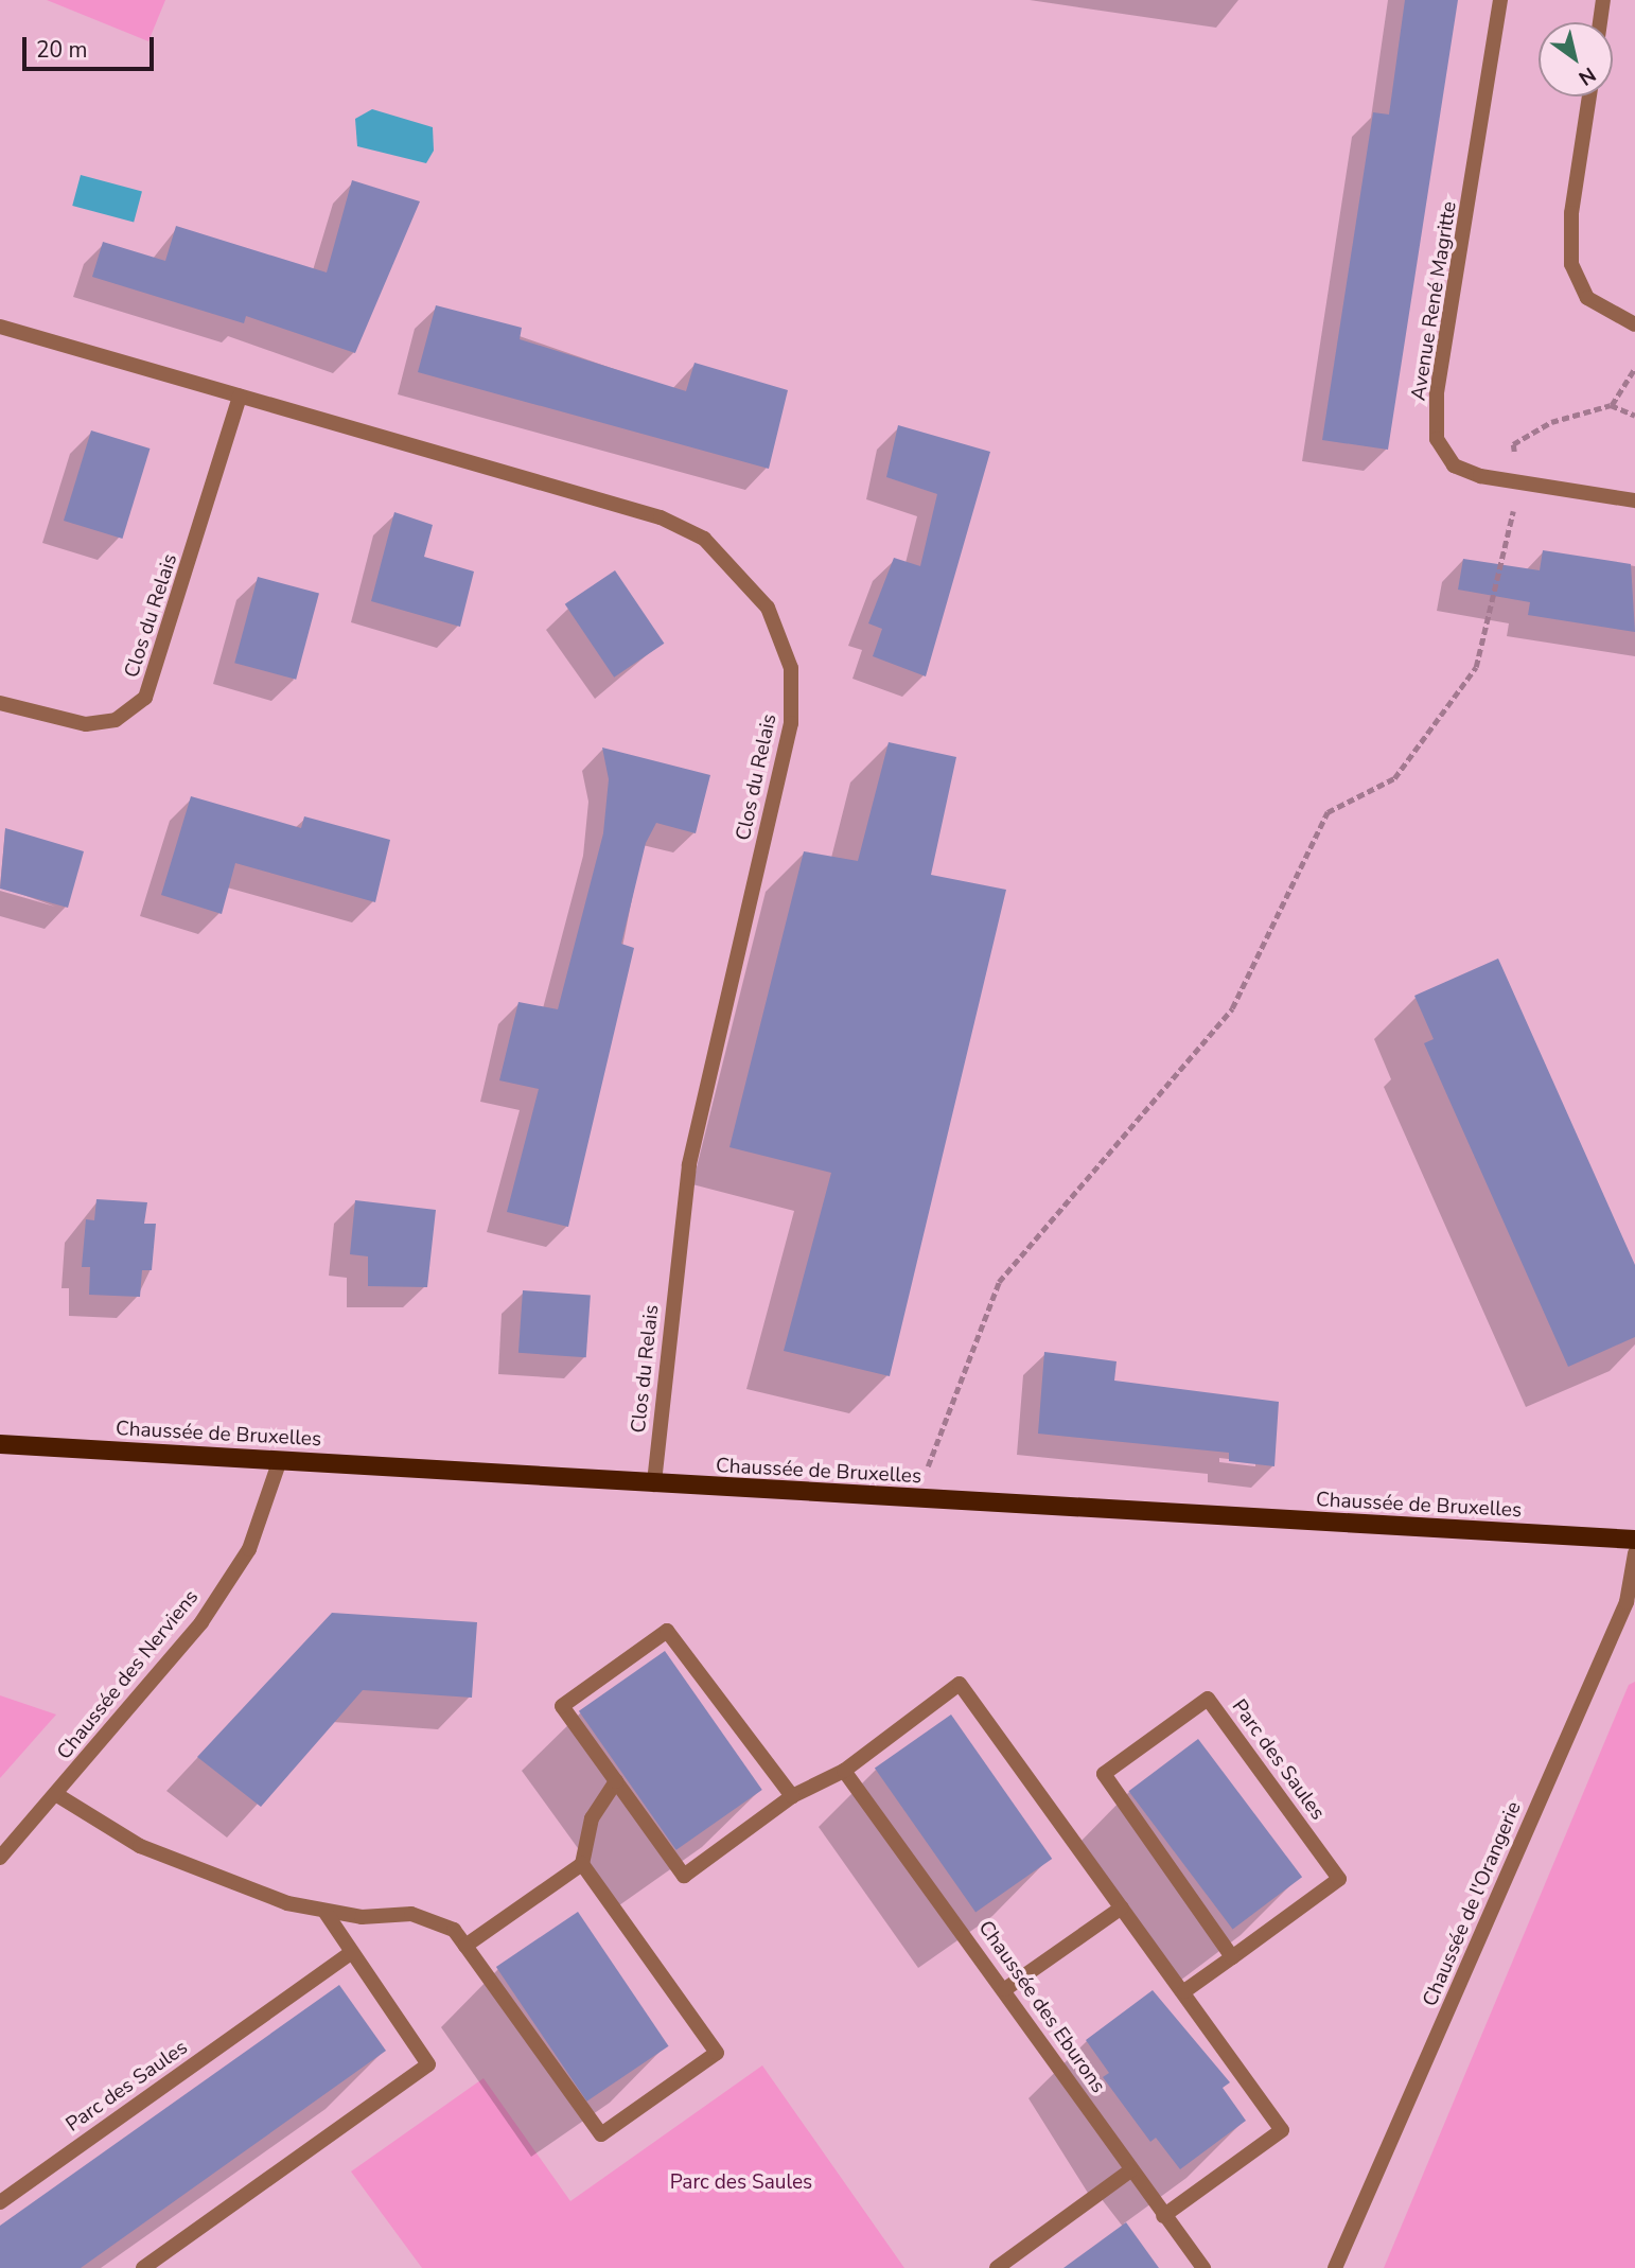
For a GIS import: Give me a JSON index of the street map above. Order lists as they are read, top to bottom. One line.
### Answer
{"streets":{"main road":["Chaussée de Bruxelles"],"street":["Avenue René Magritte","Clos du Relais","Chaussée des Nerviens","Parc des Saules","Chaussée de l'Orangerie","Chaussée des Eburons"]},"crossings":[["Clos du Relais","Chaussée de Bruxelles"],["Chaussée de Bruxelles","Chaussée des Nerviens"]],"parks":["Parc des Saules"],"scale_bar":"20 m","north":"bottom right"}
